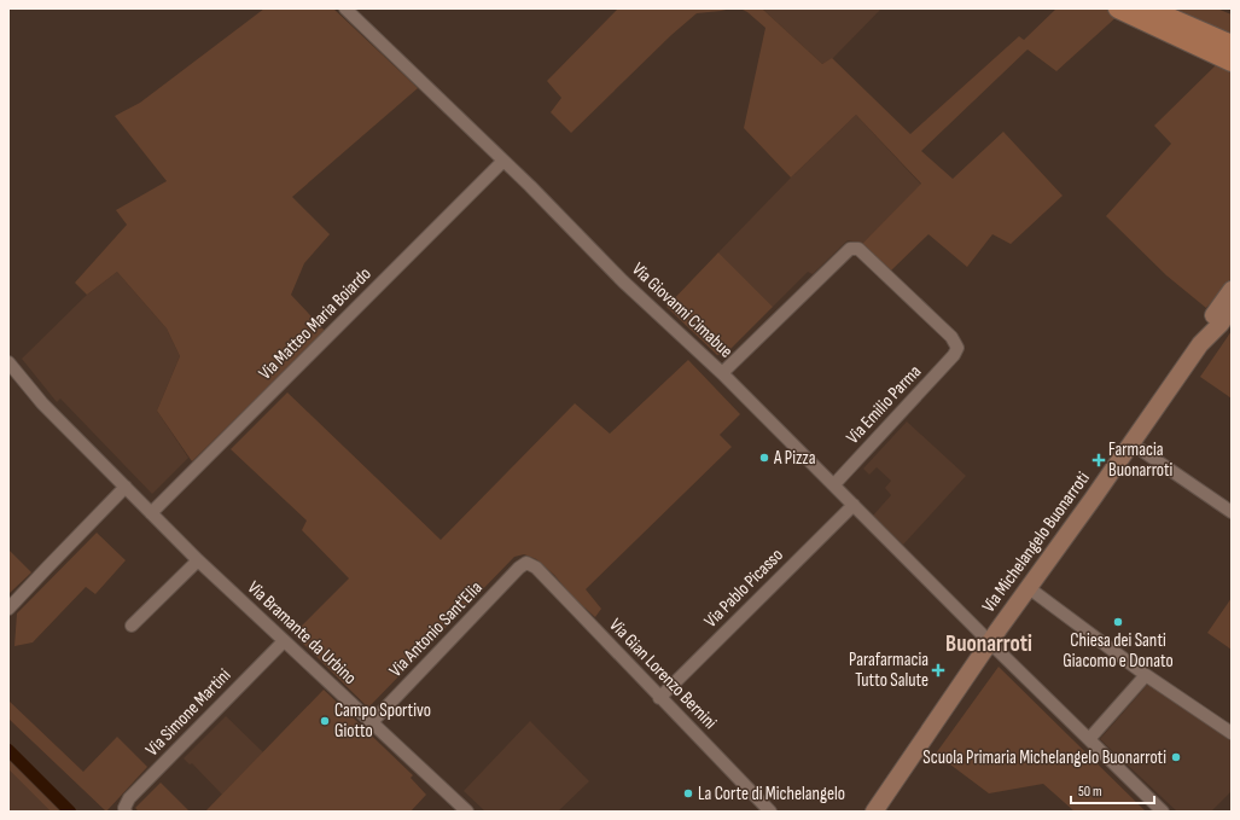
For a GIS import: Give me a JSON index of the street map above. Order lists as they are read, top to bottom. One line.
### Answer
{"streets":{"street":["Via Giovanni Cimabue","Via Matteo Maria Boiardo","Via Emilio Parma","Via Michelangelo Buonarroti","Via Pablo Picasso","Via Antonio Sant'Elia","Via Bramante da Urbino","Via Gian Lorenzo Bernini","Via Simone Martini"]},"crossings":[["Via Giovanni Cimabue","Via Matteo Maria Boiardo"],["Via Giovanni Cimabue","Via Emilio Parma"],["Via Giovanni Cimabue","Via Michelangelo Buonarroti"],["Via Giovanni Cimabue","Via Pablo Picasso"],["Via Matteo Maria Boiardo","Via Bramante da Urbino"],["Via Pablo Picasso","Via Gian Lorenzo Bernini"],["Via Antonio Sant'Elia","Via Bramante da Urbino"],["Via Antonio Sant'Elia","Via Gian Lorenzo Bernini"],["Via Bramante da Urbino","Via Simone Martini"]],"districts":["Buonarroti"],"places":{"other":["A Pizza","Chiesa dei Santi Giacomo e Donato","Campo Sportivo Giotto","Scuola Primaria Michelangelo Buonarroti","La Corte di Michelangelo"],"health":["Farmacia Buonarroti","Parafarmacia Tutto Salute"]},"scale_bar":"50 m"}
